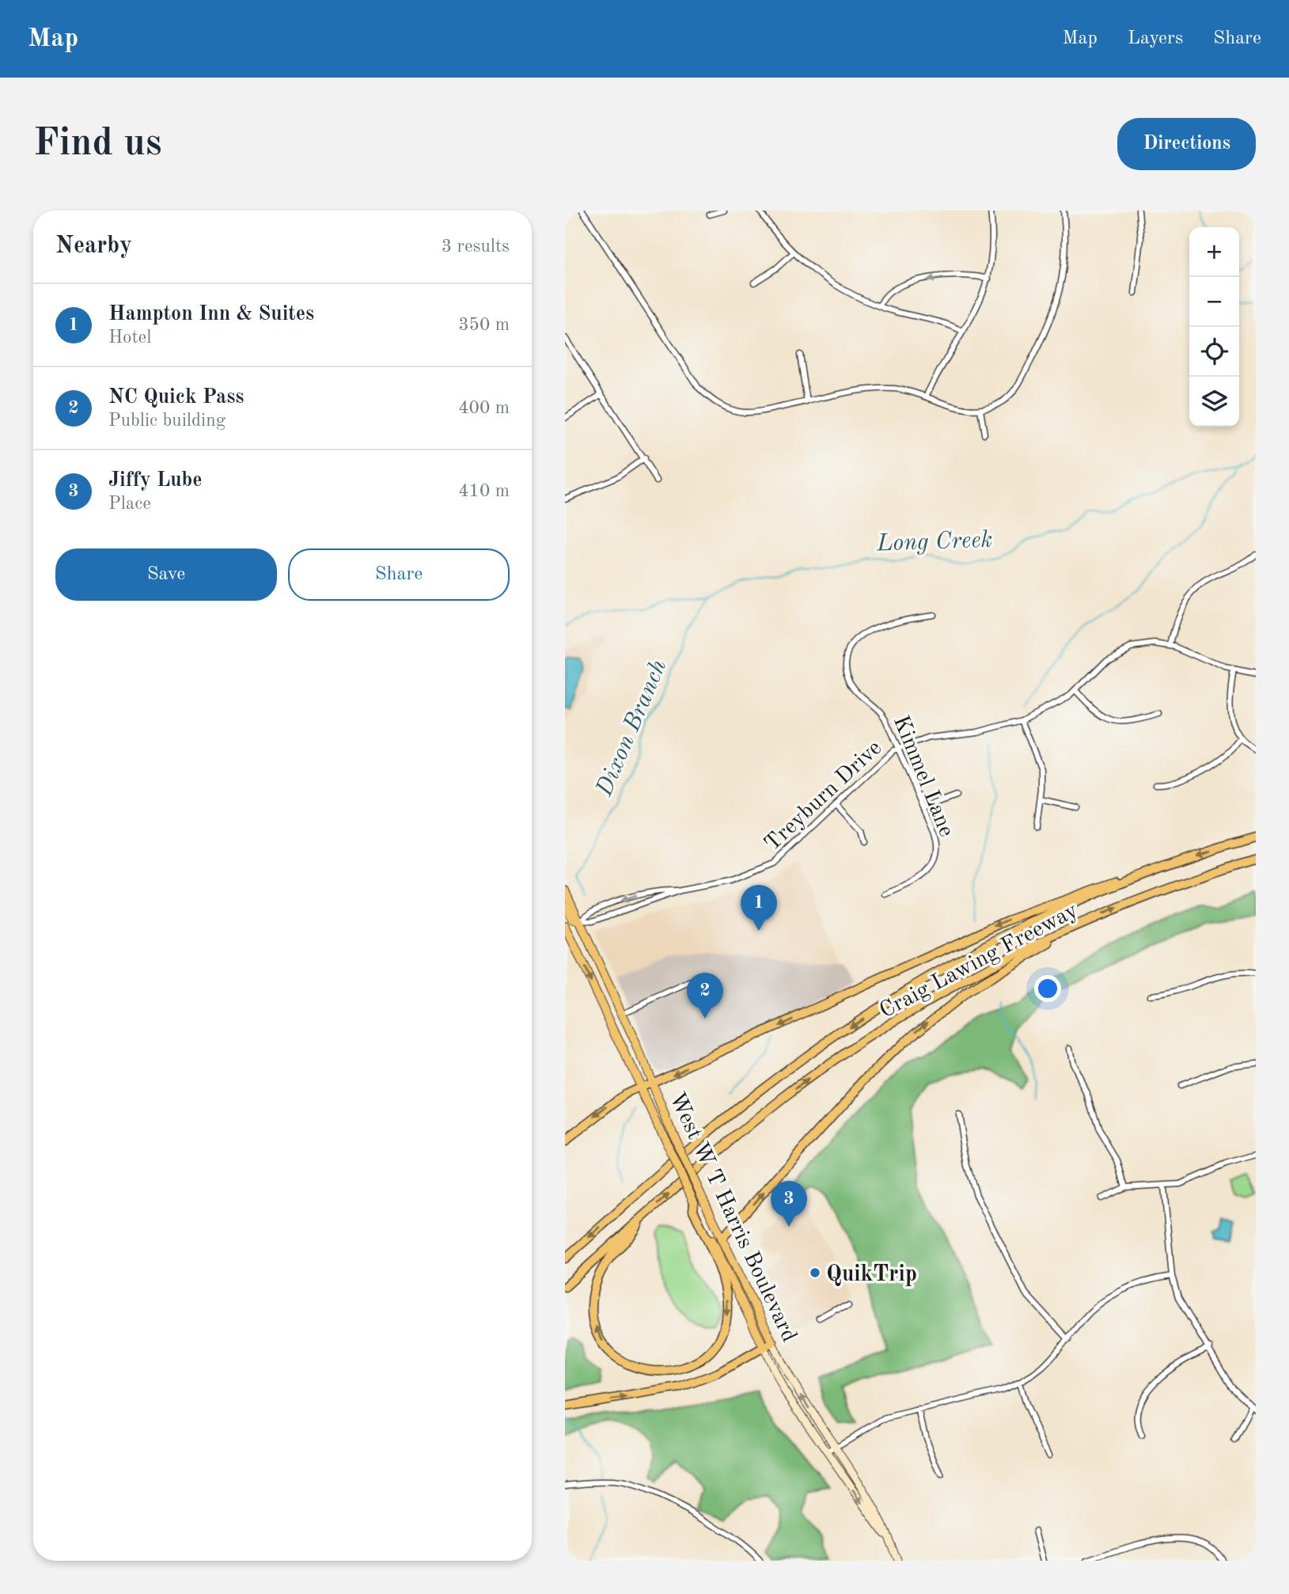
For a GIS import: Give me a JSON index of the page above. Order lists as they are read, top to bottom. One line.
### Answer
{"streets":{"highway":["Craig Lawing Freeway"],"main road":["West W T Harris Boulevard"],"street":["Kimmel Lane","Treyburn Drive"]},"crossings":[["Kimmel Lane","Treyburn Drive"],["Treyburn Drive","West W T Harris Boulevard"]],"water":["Long Creek","Dixon Branch"],"places":["QuikTrip"],"page":{"header":"Map","nav":["Map","Layers","Share"],"buttons":["Directions",["Save","Share"]],"title":"Find us","heading":["Nearby","3 results"],"map_buttons":["+","−"],"list":[{"mark":"1","name":"Hampton Inn & Suites","note":"Hotel","value":"350 m"},{"mark":"2","name":"NC Quick Pass","note":"Public building","value":"400 m"},{"mark":"3","name":"Jiffy Lube","note":"Place","value":"410 m"}],"pins":["1","2","3"]}}
